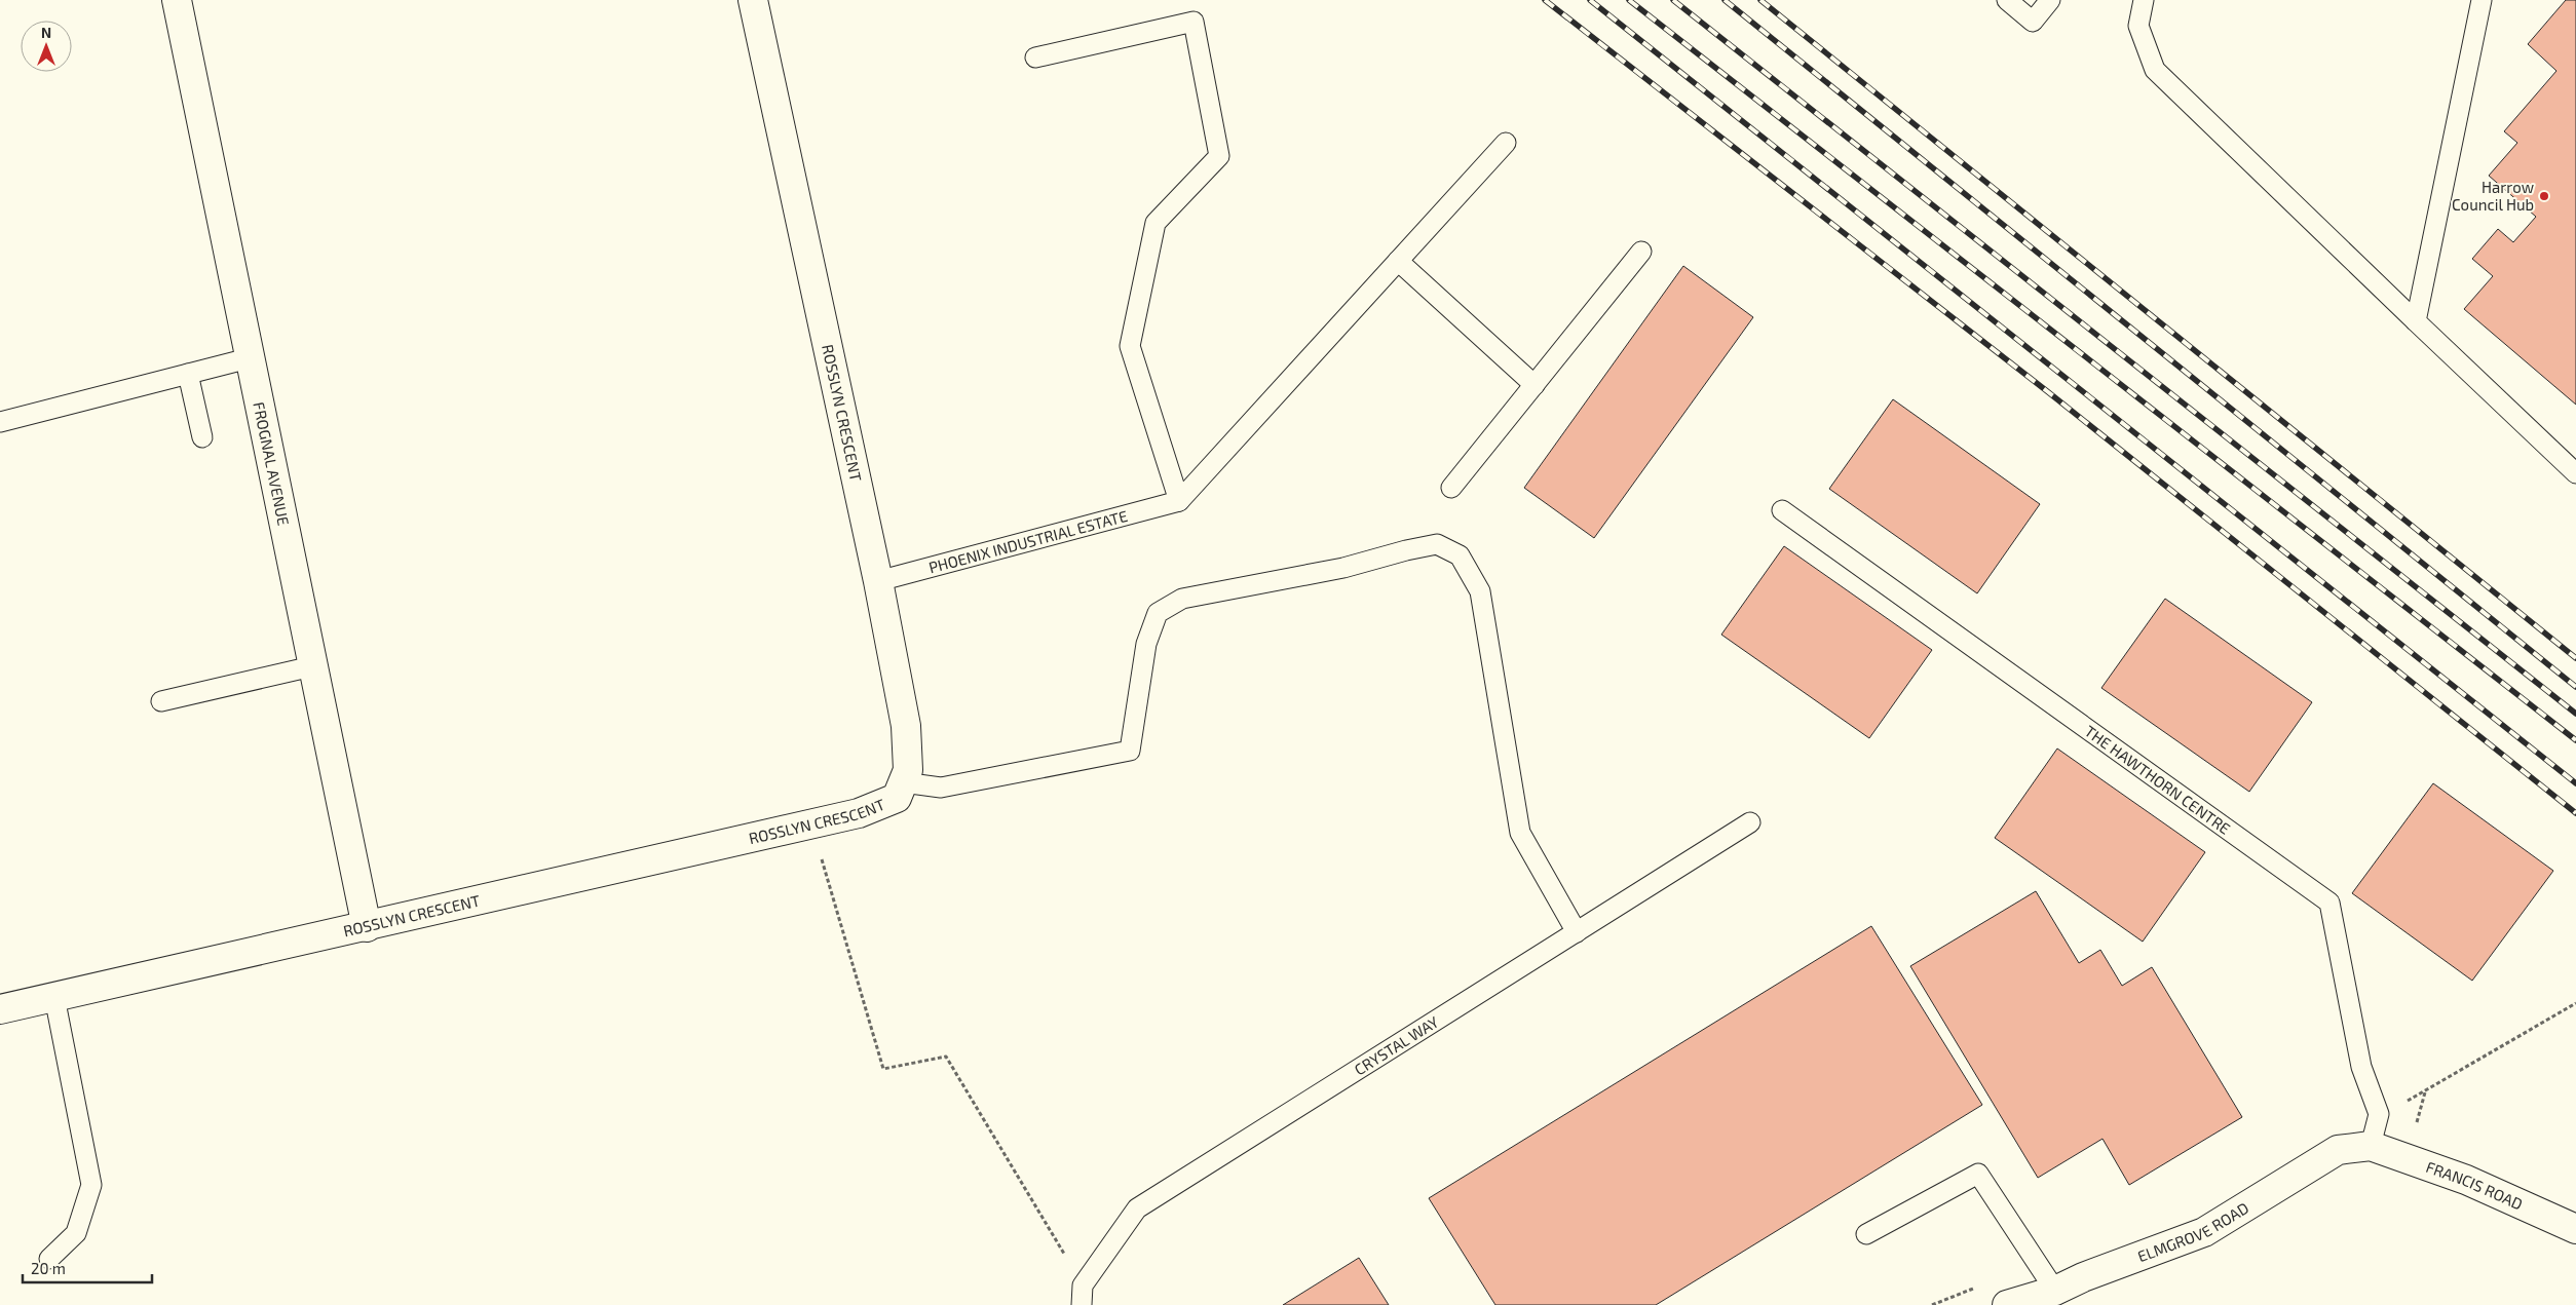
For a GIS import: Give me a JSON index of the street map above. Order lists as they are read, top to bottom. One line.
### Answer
{"streets":{"street":["ROSSLYN CRESCENT","FROGNAL AVENUE","FRANCIS ROAD","ELMGROVE ROAD"],"lane":["PHOENIX INDUSTRIAL ESTATE","THE HAWTHORN CENTRE","CRYSTAL WAY"]},"crossings":[["ROSSLYN CRESCENT","FROGNAL AVENUE"],["ROSSLYN CRESCENT","PHOENIX INDUSTRIAL ESTATE"],["FRANCIS ROAD","ELMGROVE ROAD"]],"places":["Harrow Council Hub"],"scale_bar":"20 m","north":"top"}
